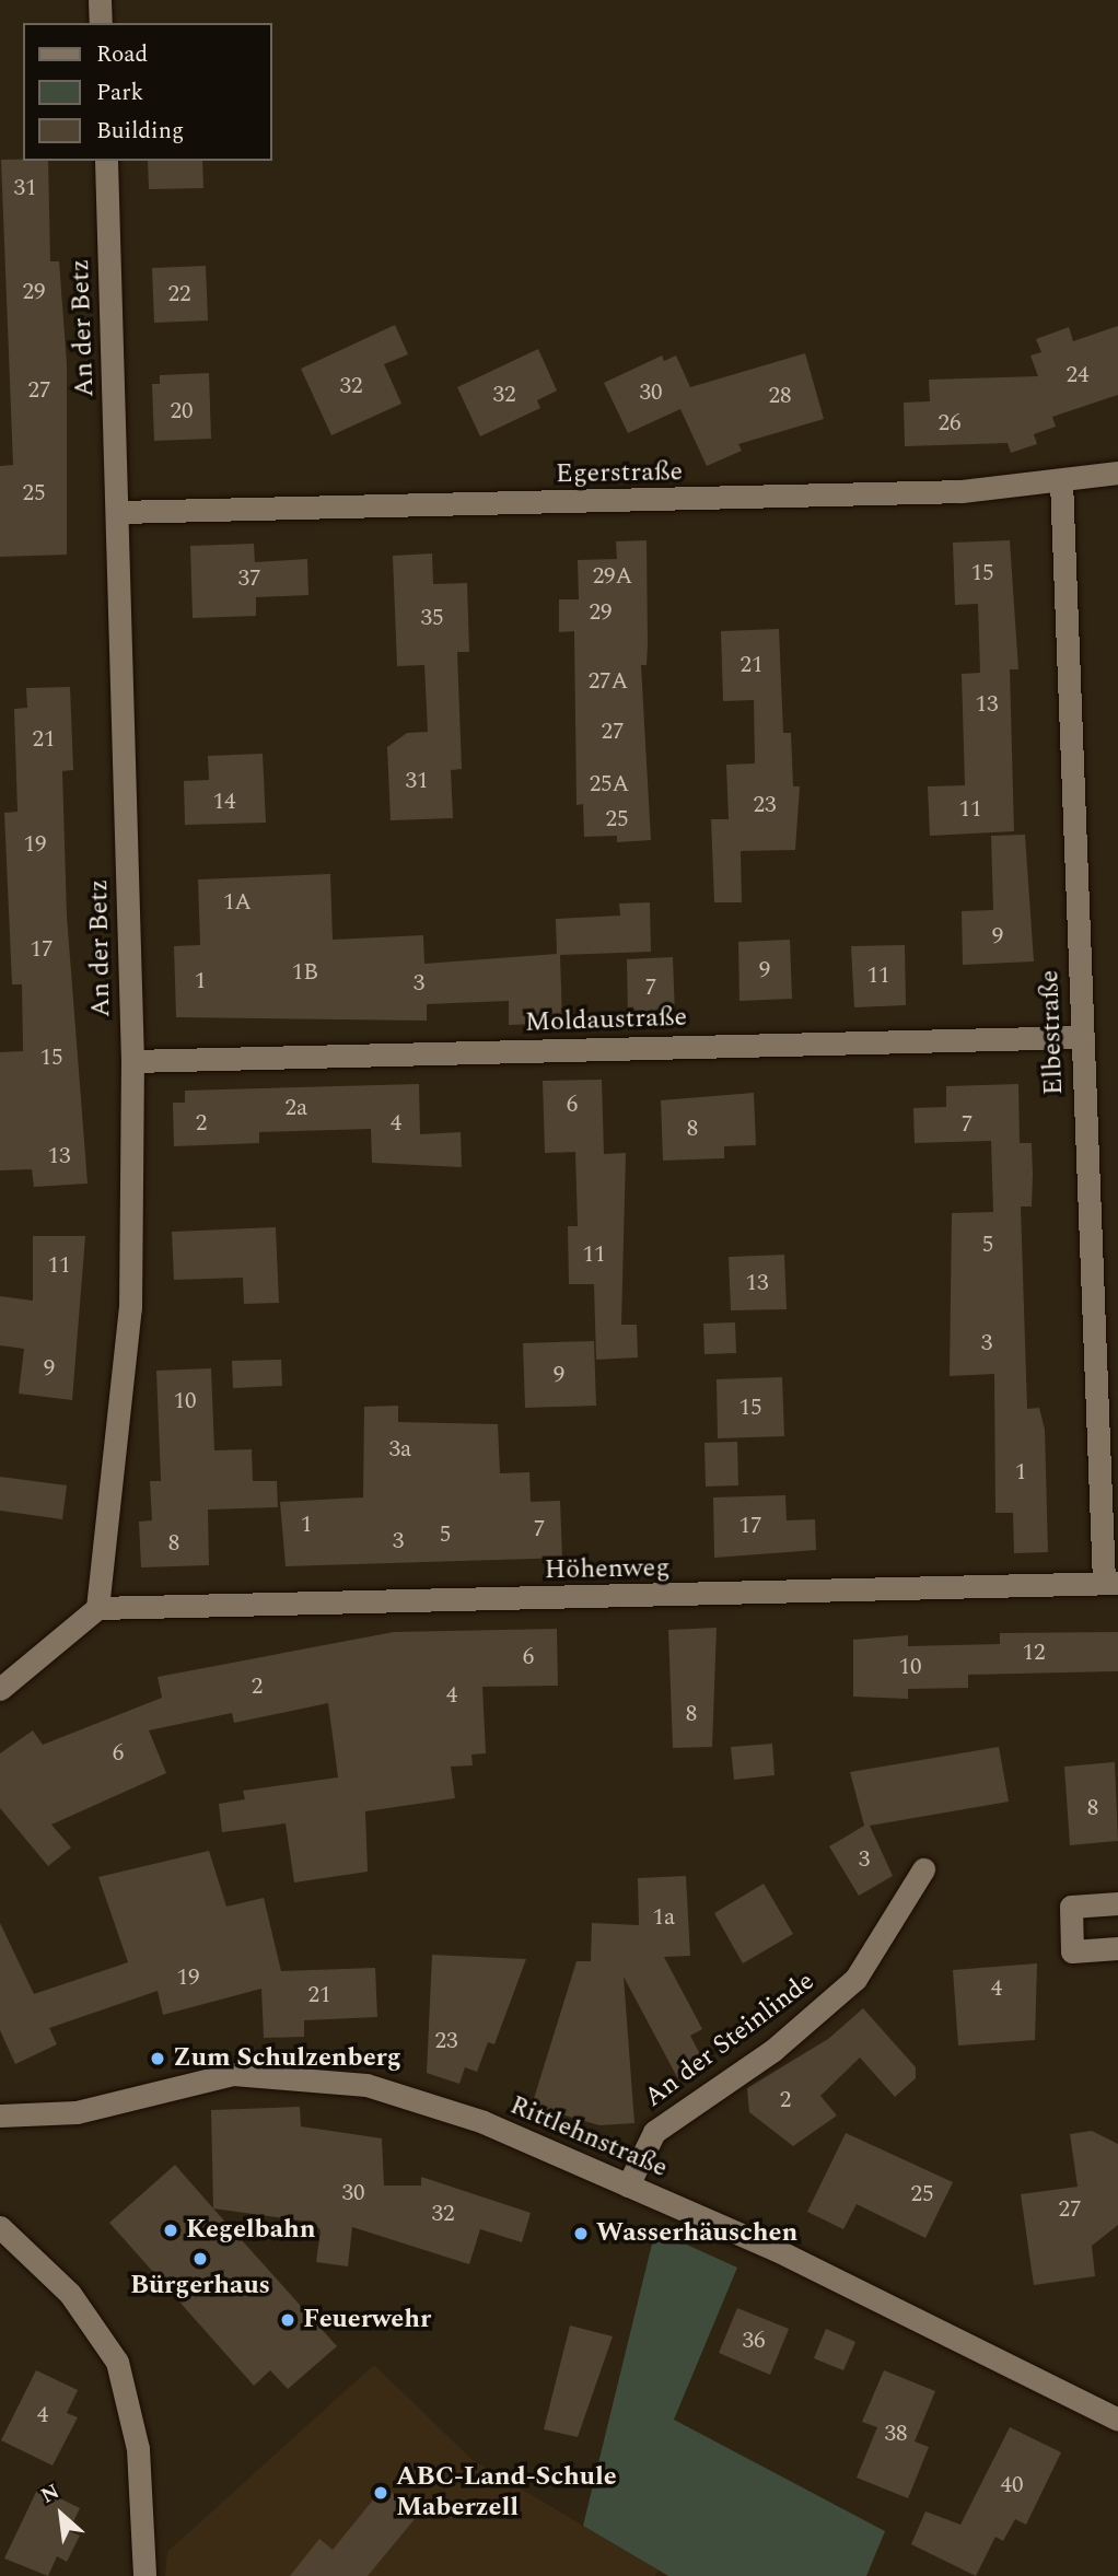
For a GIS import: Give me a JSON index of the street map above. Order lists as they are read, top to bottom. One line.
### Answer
{"streets":{"street":["An der Betz","Egerstraße","Moldaustraße","Elbestraße","Höhenweg","An der Steinlinde","Rittlehnstraße"]},"crossings":[["An der Betz","Egerstraße"],["An der Betz","Moldaustraße"],["An der Betz","Höhenweg"],["Egerstraße","Elbestraße"],["Moldaustraße","Elbestraße"],["Elbestraße","Höhenweg"],["An der Steinlinde","Rittlehnstraße"]],"places":["Zum Schulzenberg","Kegelbahn","Wasserhäuschen","Bürgerhaus","Feuerwehr","ABC-Land-Schule Maberzell"],"house_numbers":["31","29","22","24","32","27","30","32","28","20","26","25","15","29A","37","29","35","21","27A","13","27","21","31","25A","14","23","11","25","19","1A","9","17","9","1B","11","1","3","7","15","6","2a","2","4","7","8","13","5","11","11","13","3","9","9","10","15","3a","1","1","17","7","5","3","8","12","6","10","2","4","8","6","8","3","1a","19","4","21","23","2","30","25","27","32","36","4","38","40"],"legend":["Road","Park","Building"],"north":"top left"}
